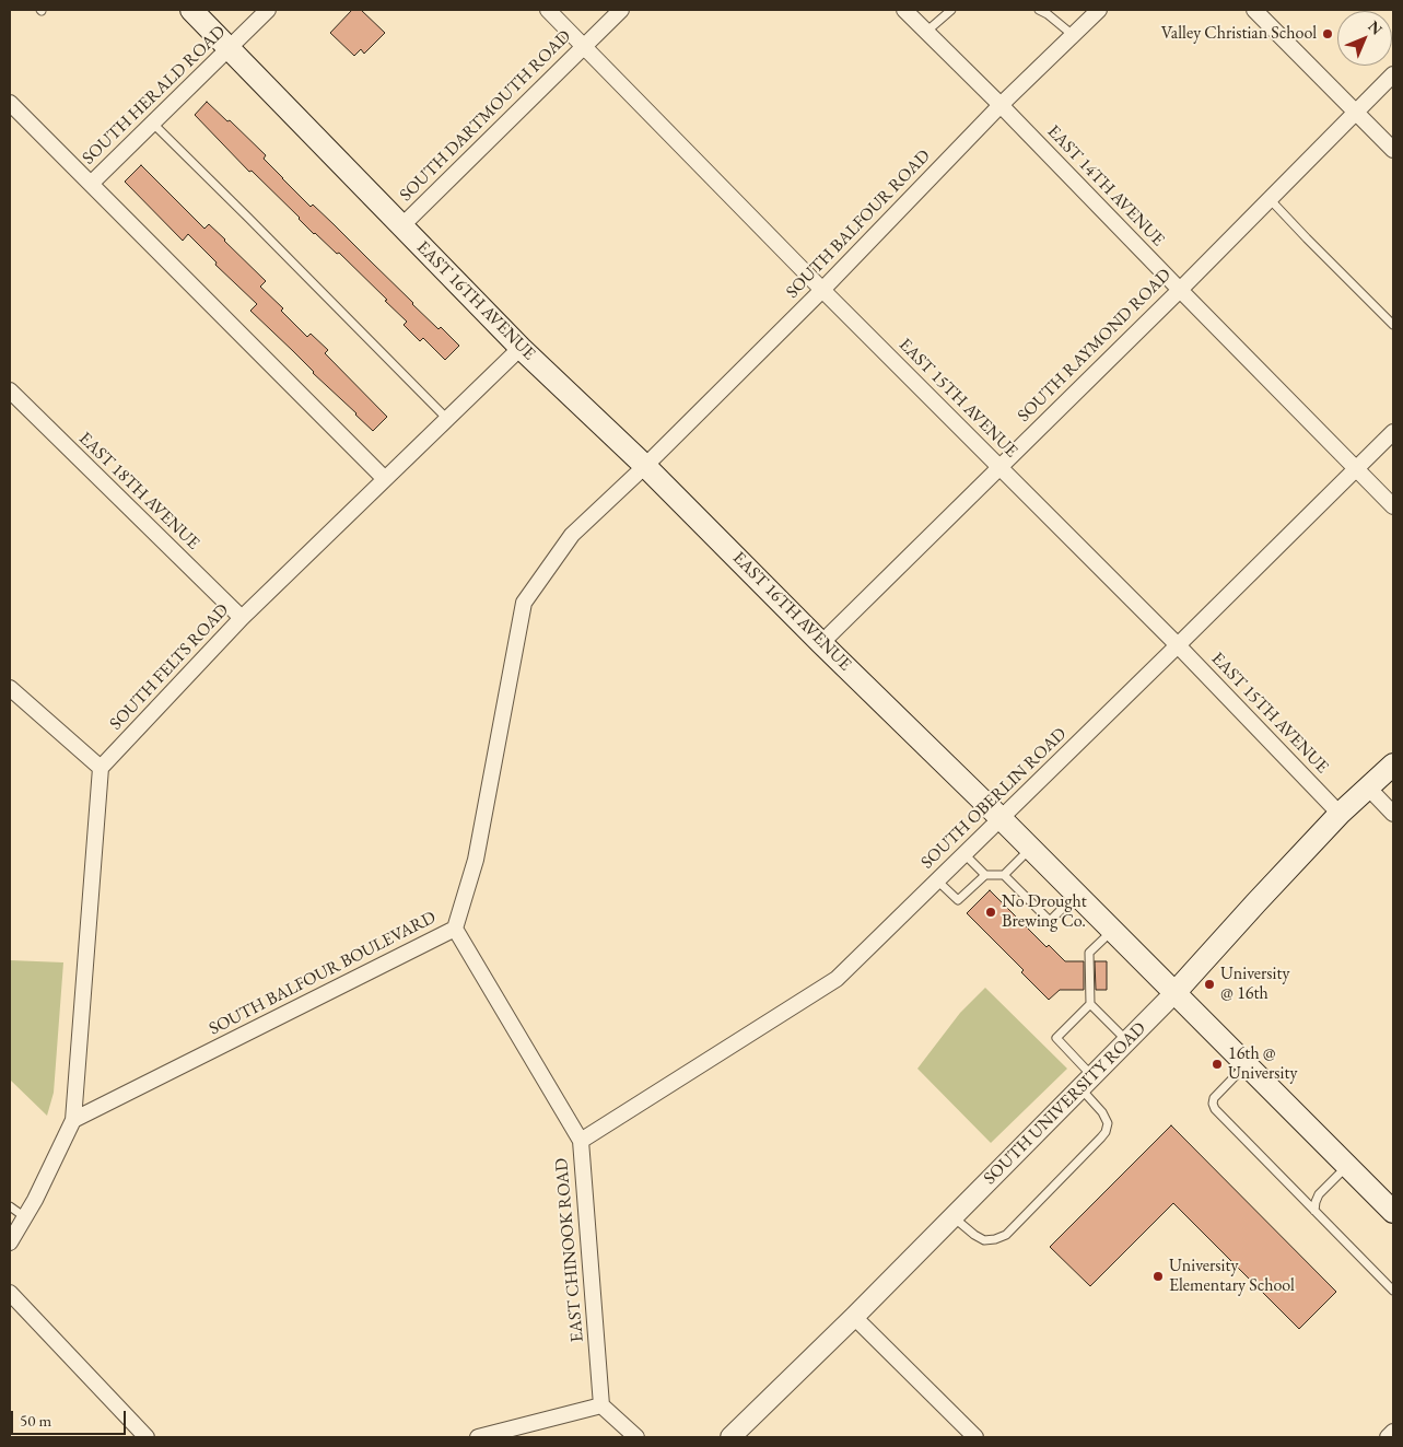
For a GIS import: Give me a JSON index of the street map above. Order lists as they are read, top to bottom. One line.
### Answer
{"streets":{"main road":["EAST 16TH AVENUE","SOUTH UNIVERSITY ROAD"],"street":["SOUTH HERALD ROAD","SOUTH DARTMOUTH ROAD","EAST 14TH AVENUE","SOUTH BALFOUR ROAD","SOUTH RAYMOND ROAD","EAST 15TH AVENUE","EAST 18TH AVENUE","SOUTH FELTS ROAD","SOUTH OBERLIN ROAD","SOUTH BALFOUR BOULEVARD","EAST CHINOOK ROAD"]},"crossings":[["SOUTH HERALD ROAD","EAST 16TH AVENUE"],["SOUTH DARTMOUTH ROAD","EAST 16TH AVENUE"],["SOUTH DARTMOUTH ROAD","EAST 15TH AVENUE"],["EAST 14TH AVENUE","SOUTH BALFOUR ROAD"],["EAST 14TH AVENUE","SOUTH RAYMOND ROAD"],["EAST 14TH AVENUE","SOUTH OBERLIN ROAD"],["SOUTH BALFOUR ROAD","EAST 16TH AVENUE"],["SOUTH BALFOUR ROAD","EAST 15TH AVENUE"],["SOUTH BALFOUR ROAD","SOUTH BALFOUR BOULEVARD"],["EAST 16TH AVENUE","SOUTH RAYMOND ROAD"],["EAST 16TH AVENUE","SOUTH FELTS ROAD"],["EAST 16TH AVENUE","SOUTH OBERLIN ROAD"],["EAST 16TH AVENUE","SOUTH BALFOUR BOULEVARD"],["EAST 16TH AVENUE","SOUTH UNIVERSITY ROAD"],["SOUTH RAYMOND ROAD","EAST 15TH AVENUE"],["EAST 15TH AVENUE","SOUTH OBERLIN ROAD"],["EAST 15TH AVENUE","SOUTH UNIVERSITY ROAD"],["EAST 18TH AVENUE","SOUTH FELTS ROAD"],["SOUTH OBERLIN ROAD","EAST CHINOOK ROAD"],["SOUTH BALFOUR BOULEVARD","EAST CHINOOK ROAD"]],"places":["Valley Christian School","No Drought Brewing Co.","University @ 16th","16th @ University","University Elementary School"],"scale_bar":"50 m","north":"top right"}
